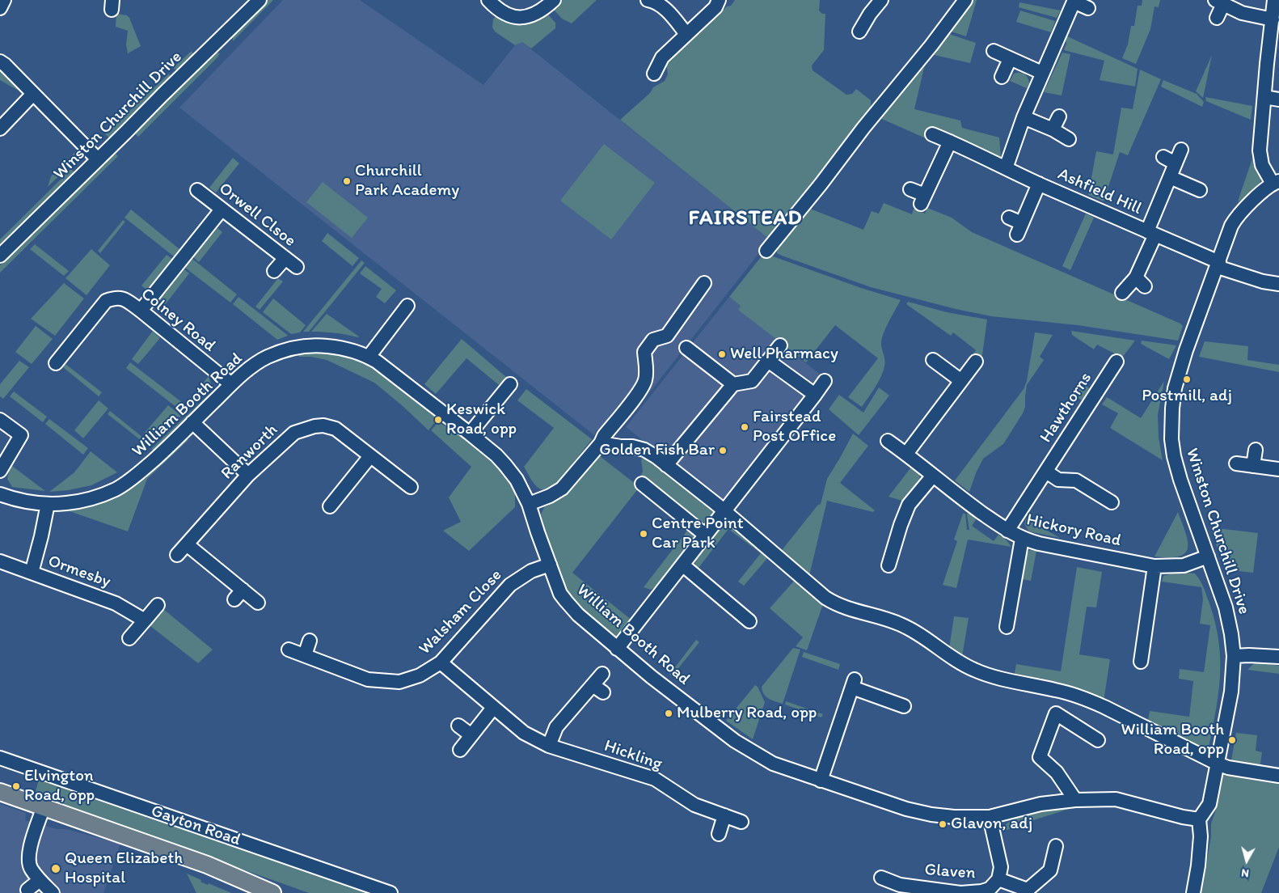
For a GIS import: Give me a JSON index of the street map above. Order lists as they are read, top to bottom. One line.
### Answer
{"streets":{"main road":["Gayton Road"],"street":["Winston Churchill Drive","Ashfield Hill","Orwell Clsoe","Colney Road","William Booth Road","Hawthorns","Ranworth","Hickory Road","Ormesby","Walsham Close","Hickling","Glaven"]},"crossings":[["Winston Churchill Drive","Ashfield Hill"],["Winston Churchill Drive","William Booth Road"],["Winston Churchill Drive","Hickory Road"],["Colney Road","William Booth Road"],["William Booth Road","Walsham Close"],["William Booth Road","Glaven"],["Hawthorns","Hickory Road"],["Walsham Close","Hickling"]],"districts":["FAIRSTEAD"],"places":["Churchill Park Academy","Well Pharmacy","Postmill, adj","Keswick Road, opp","Fairstead Post OFfice","Golden Fish Bar","Centre Point Car Park","Mulberry Road, opp","William Booth Road, opp","Elvington Road, opp","Glavon, adj","Queen Elizabeth Hospital"],"north":"bottom"}
